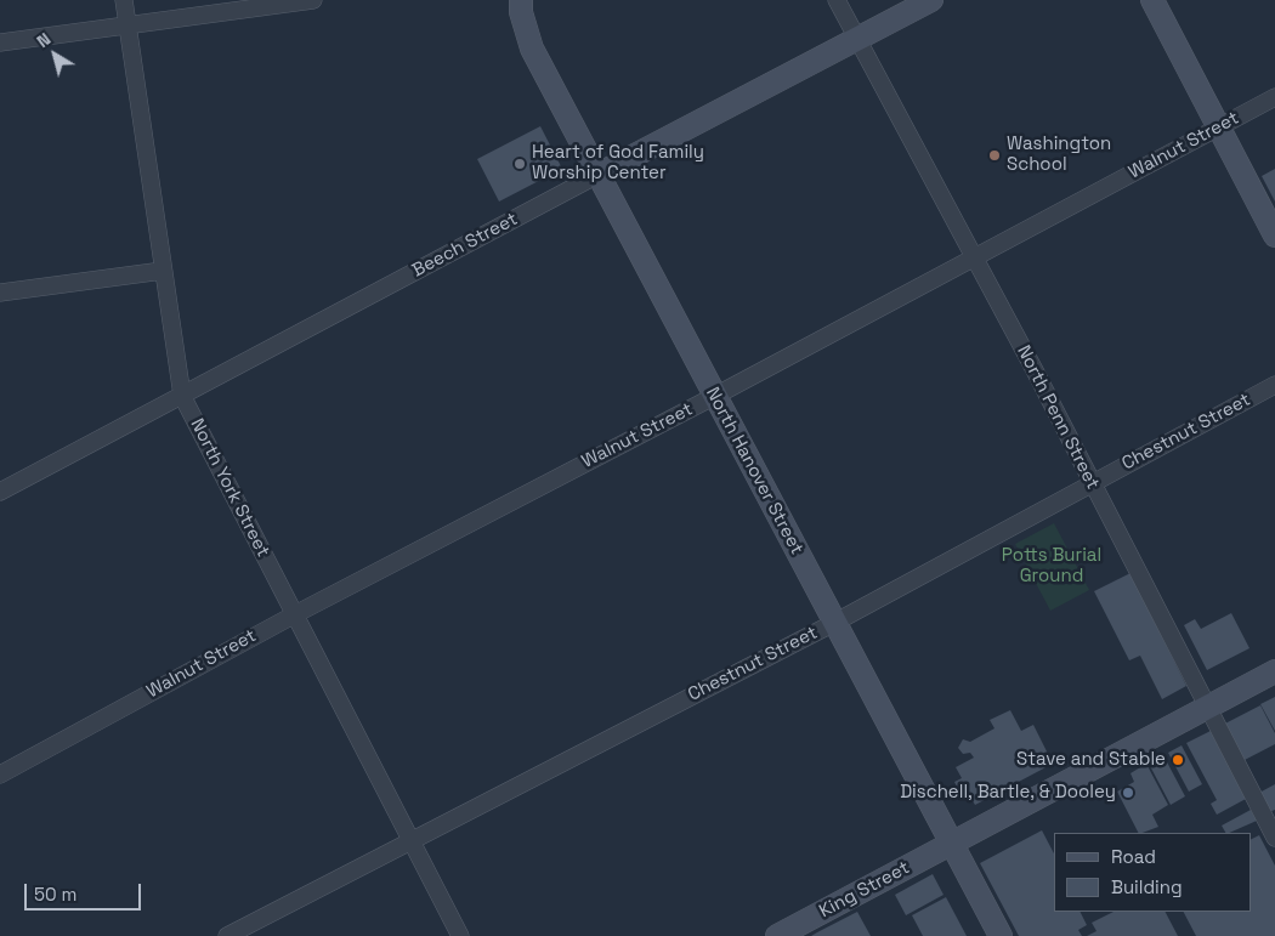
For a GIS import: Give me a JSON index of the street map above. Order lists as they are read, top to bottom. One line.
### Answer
{"streets":{"street":["Walnut Street","Beech Street","North Penn Street","Chestnut Street","North Hanover Street","North York Street","King Street"]},"crossings":[["Walnut Street","North Penn Street"],["Walnut Street","North Hanover Street"],["Walnut Street","North York Street"],["Beech Street","North Penn Street"],["Beech Street","North Hanover Street"],["Beech Street","North York Street"],["North Penn Street","Chestnut Street"],["North Penn Street","King Street"],["Chestnut Street","North Hanover Street"],["Chestnut Street","North York Street"],["North Hanover Street","King Street"]],"parks":["Potts Burial Ground"],"places":["Washington School","Heart of God Family Worship Center","Stave and Stable","Dischell, Bartle, & Dooley"],"legend":["Road","Building"],"scale_bar":"50 m","north":"top left"}
